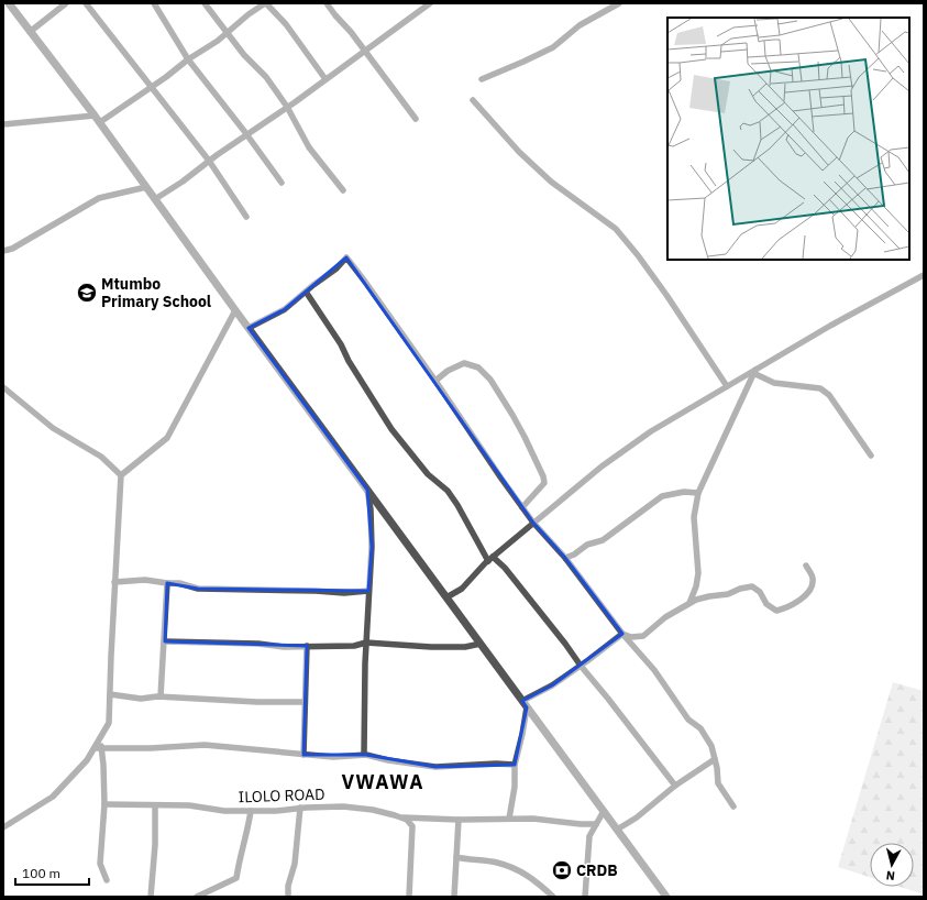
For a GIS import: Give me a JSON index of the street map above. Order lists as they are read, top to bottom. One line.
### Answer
{"streets":{"street":["ILOLO ROAD"]},"districts":["VWAWA"],"places":{"school or university":["Mtumbo Primary School"],"bank":["CRDB"]},"scale_bar":"100 m","north":"bottom"}
